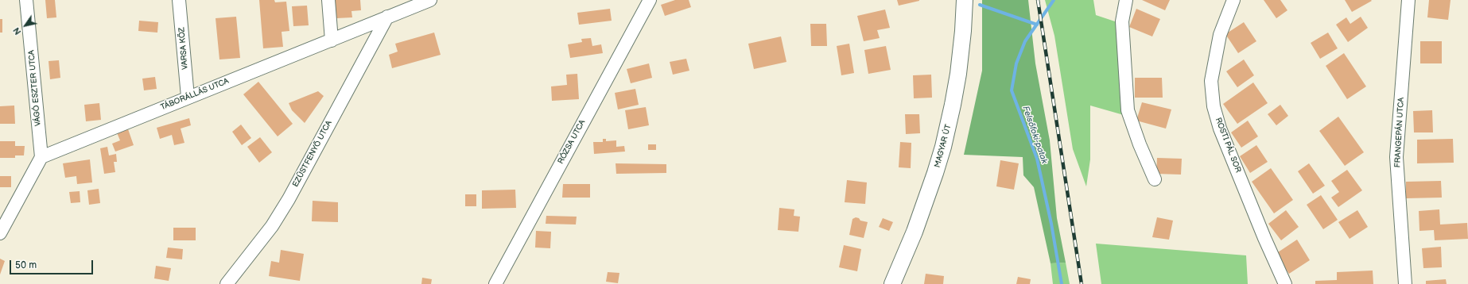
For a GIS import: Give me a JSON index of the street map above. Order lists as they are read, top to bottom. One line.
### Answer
{"streets":{"street":["VARSA KÖZ","VÁGÓ ESZTER UTCA","TÁBORÁLLÁS UTCA","FRANGEPÁN UTCA","RÓZSA UTCA","ROSTI PÁL SOR","MAGYAR ÚT","EZÜSTFENYŐ UTCA"]},"crossings":[["VARSA KÖZ","TÁBORÁLLÁS UTCA"],["VÁGÓ ESZTER UTCA","TÁBORÁLLÁS UTCA"],["TÁBORÁLLÁS UTCA","EZÜSTFENYŐ UTCA"]],"water":["Felsőfoki-patak"],"scale_bar":"50 m","north":"bottom left"}
